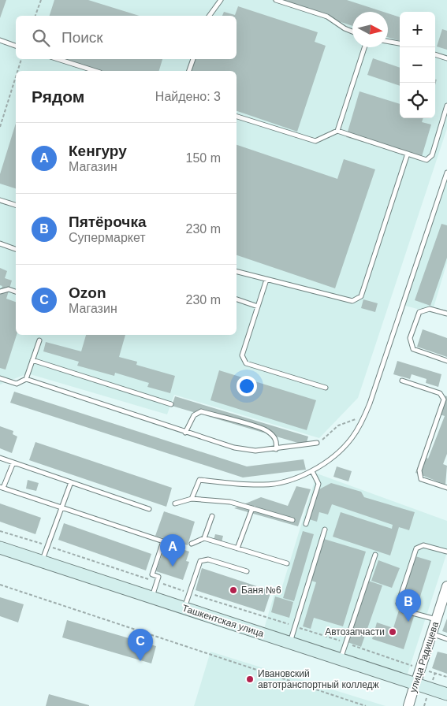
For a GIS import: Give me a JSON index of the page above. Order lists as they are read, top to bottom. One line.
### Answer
{"streets":{"main road":["Ташкентская улица"],"street":["улица Радищева"]},"crossings":[["Ташкентская улица","улица Радищева"]],"places":["Баня №6","Автозапчасти","Ивановский автотранспортный колледж"],"north":"right","page":{"map_buttons":["+","−"],"search":"Поиск","heading":["Рядом","Найдено: 3"],"list":[{"mark":"A","name":"Кенгуру","note":"Магазин","value":"150 m"},{"mark":"B","name":"Пятёрочка","note":"Супермаркет","value":"230 m"},{"mark":"C","name":"Ozon","note":"Магазин","value":"230 m"}],"pins":["A","B","C"]}}
